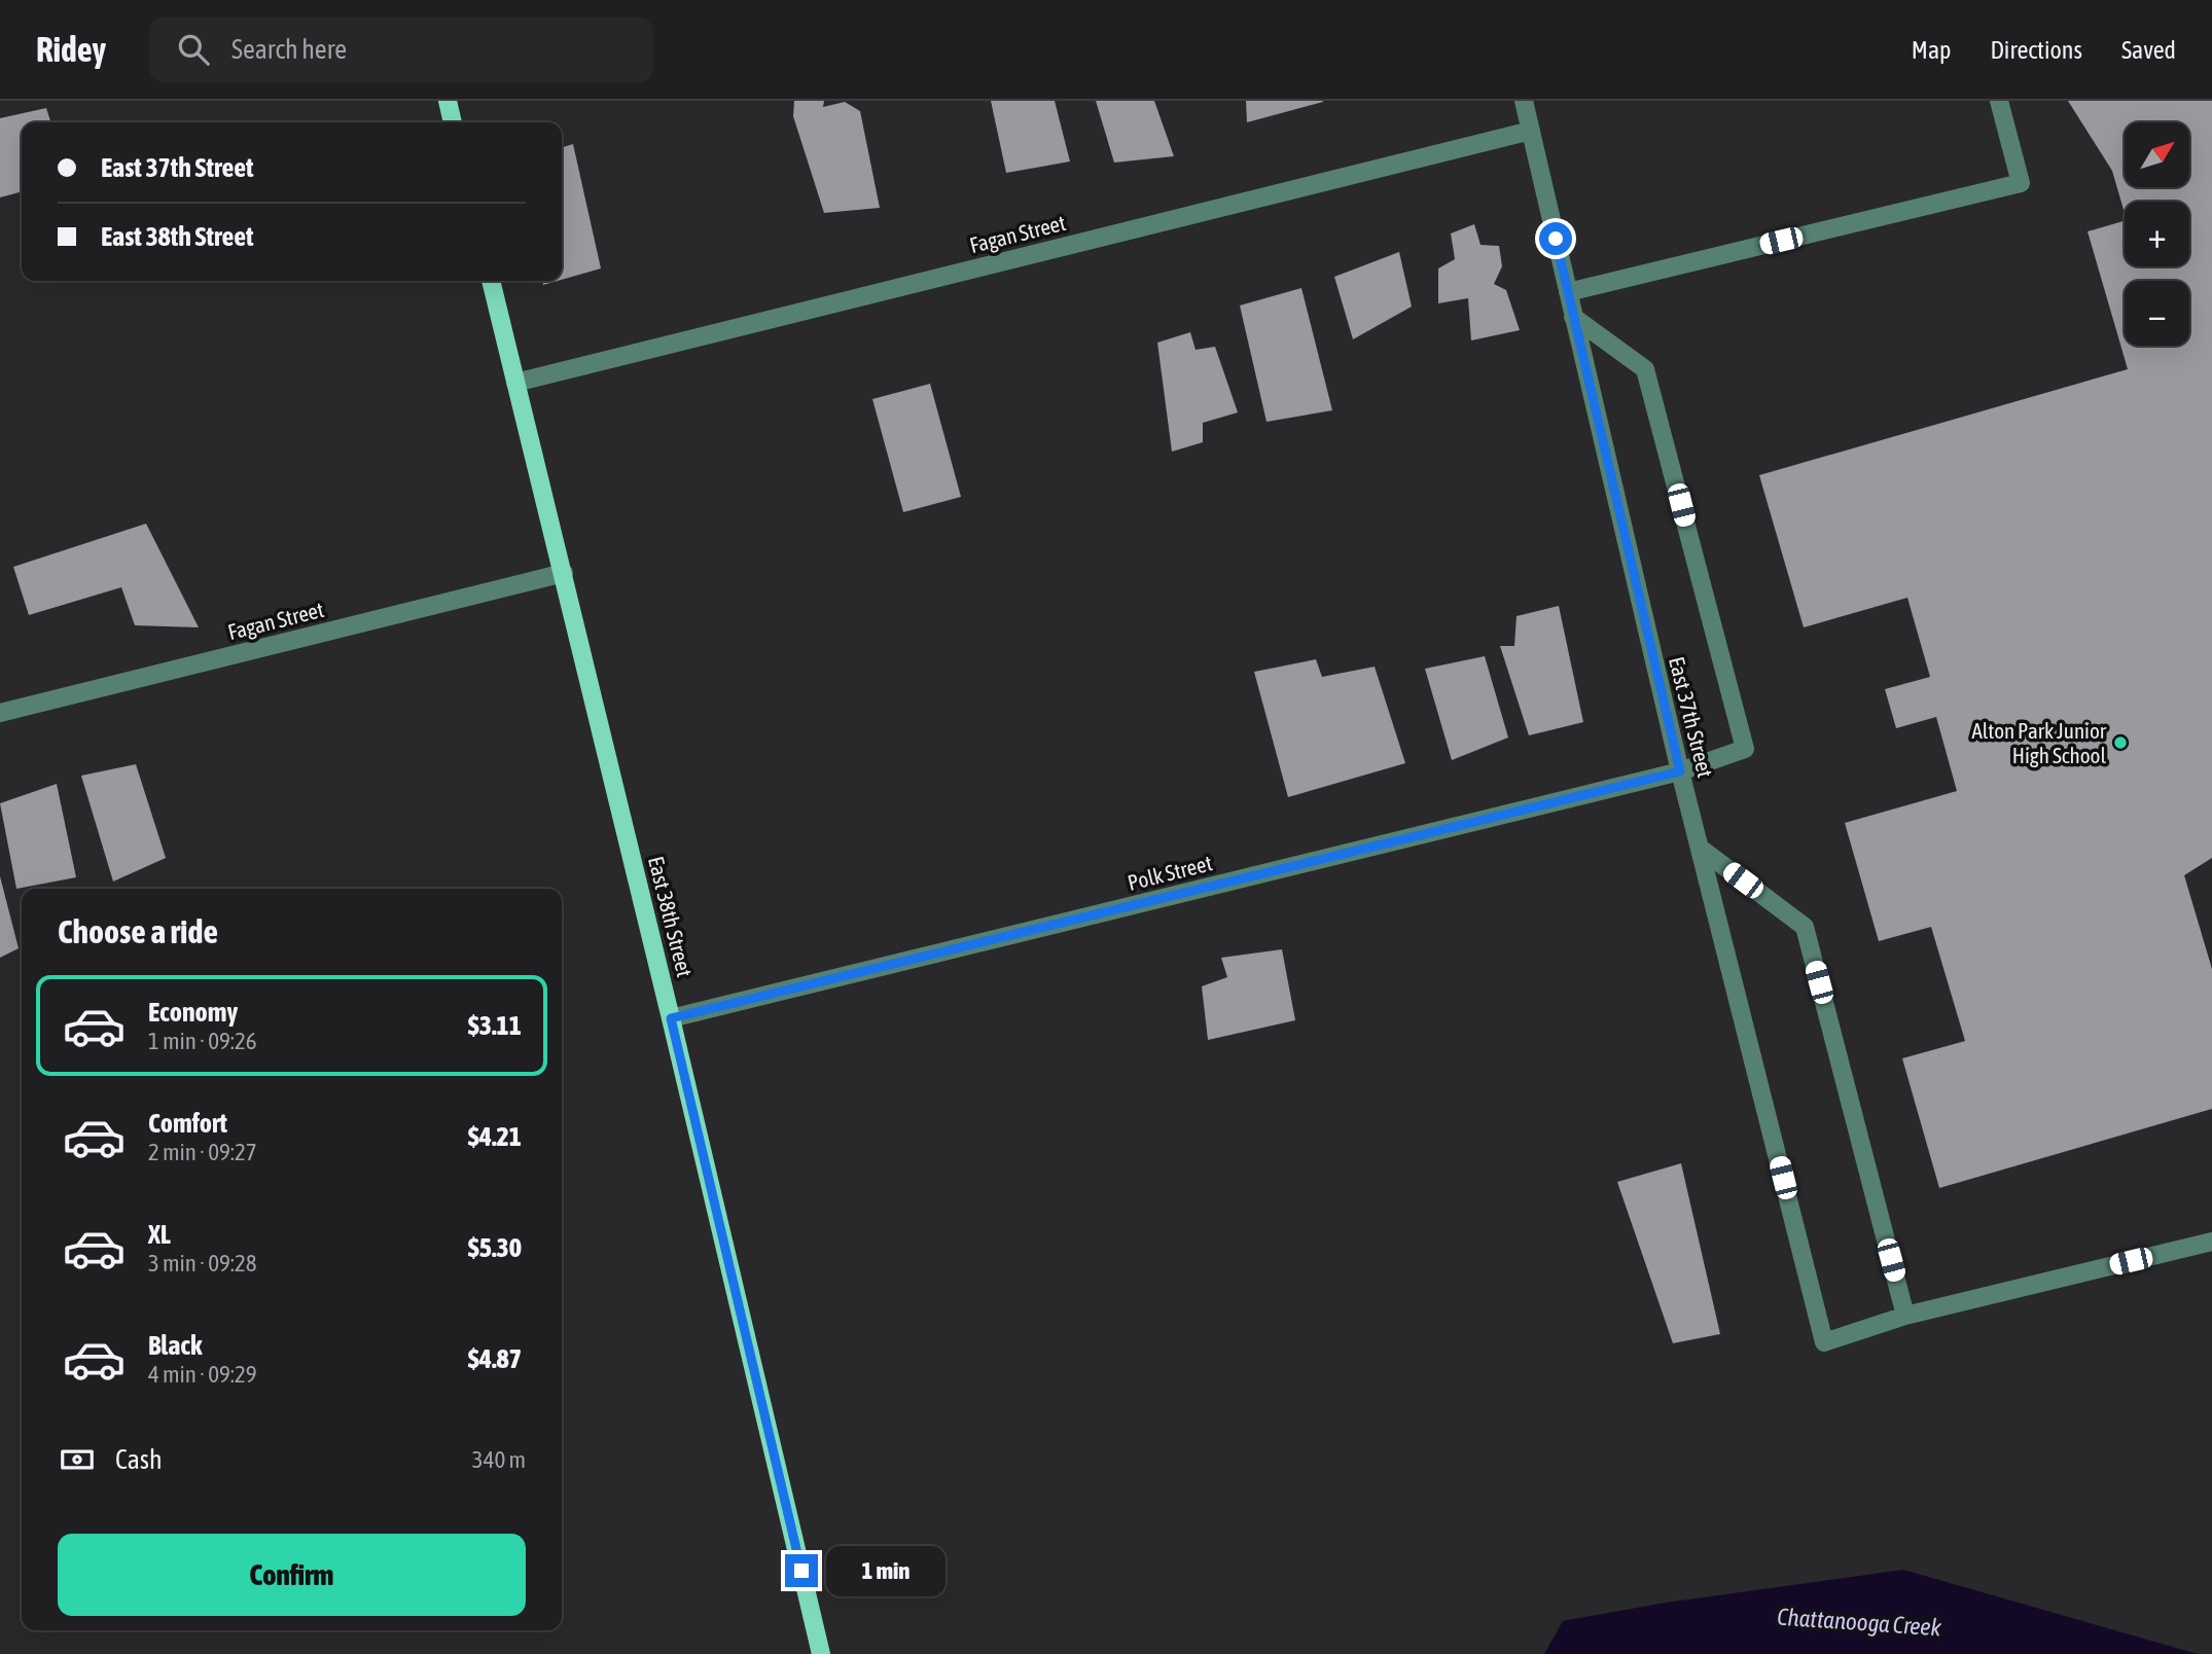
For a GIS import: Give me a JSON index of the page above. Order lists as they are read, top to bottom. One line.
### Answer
{"streets":{"main road":["East 38th Street"],"street":["Fagan Street","East 37th Street","Polk Street"]},"crossings":[["Fagan Street","East 37th Street"],["Fagan Street","East 38th Street"],["East 37th Street","Polk Street"],["Polk Street","East 38th Street"]],"water":["Chattanooga Creek"],"places":["Alton Park Junior High School"],"north":"top right","page":{"header":"Ridey","search":"Search here","nav":["Map","Directions","Saved"],"map_buttons":["+","−"],"banner":["East 37th Street","East 38th Street"],"heading":"Choose a ride","list":[{"name":"Economy","note":"1 min · 09:26","value":"$3.11"},{"name":"Comfort","note":"2 min · 09:27","value":"$4.21"},{"name":"XL","note":"3 min · 09:28","value":"$5.30"},{"name":"Black","note":"4 min · 09:29","value":"$4.87"}],"pay":["Cash","340 m"],"buttons":"Confirm","bubble":"1 min"}}
